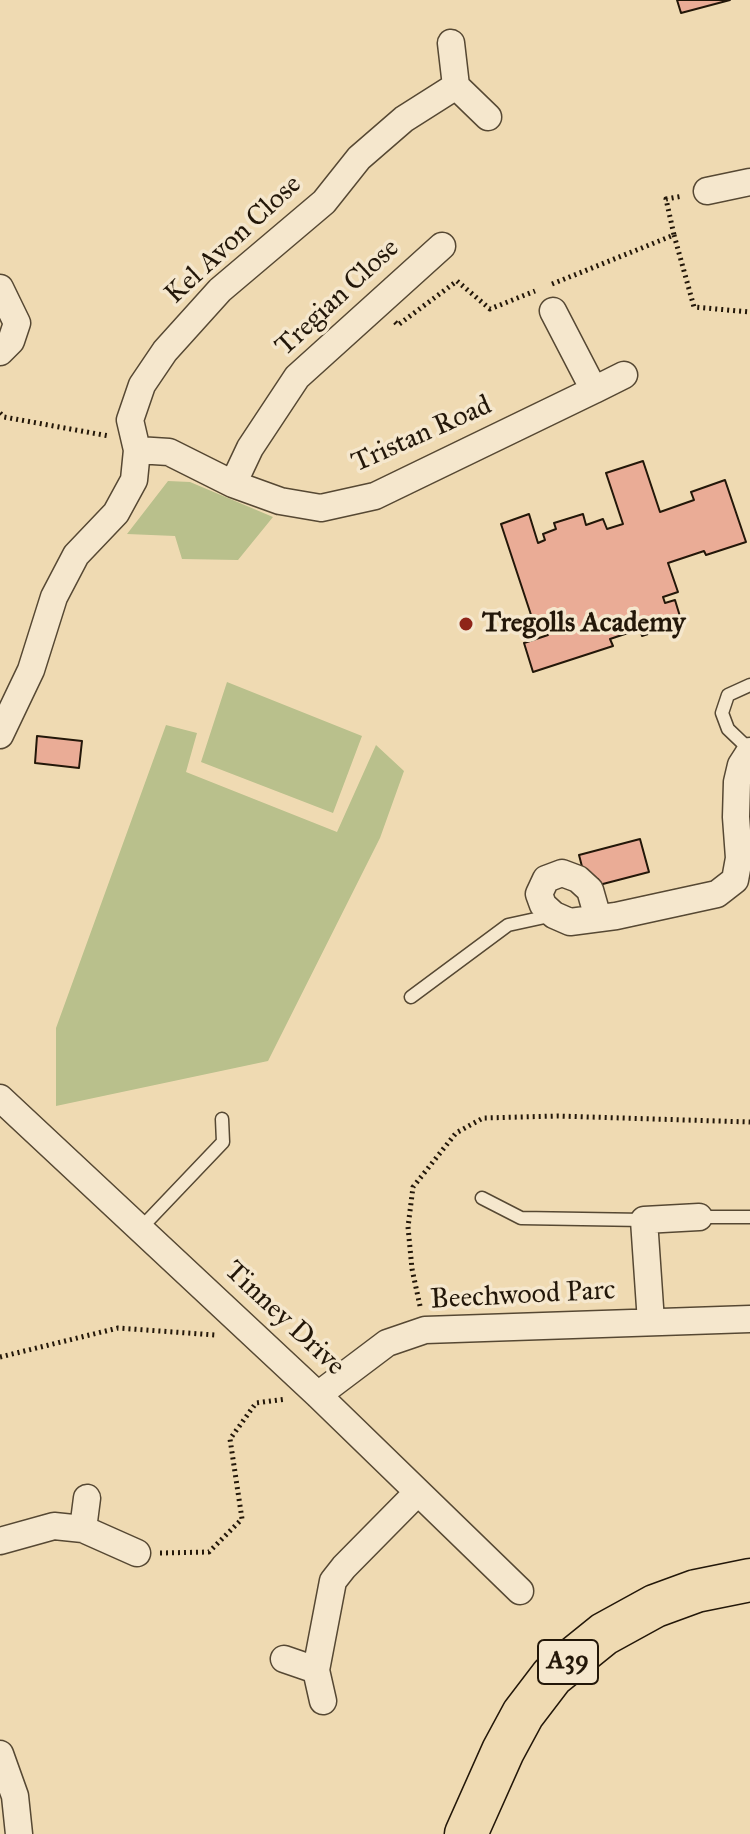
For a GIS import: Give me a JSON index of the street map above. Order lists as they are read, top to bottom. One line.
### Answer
{"streets":{"highway":["A39"],"street":["Kel Avon Close","Tregian Close","Tristan Road","Beechwood Parc","Tinney Drive"]},"crossings":[["Kel Avon Close","Tristan Road"],["Tregian Close","Tristan Road"],["Beechwood Parc","Tinney Drive"]],"places":["Tregolls Academy"]}
